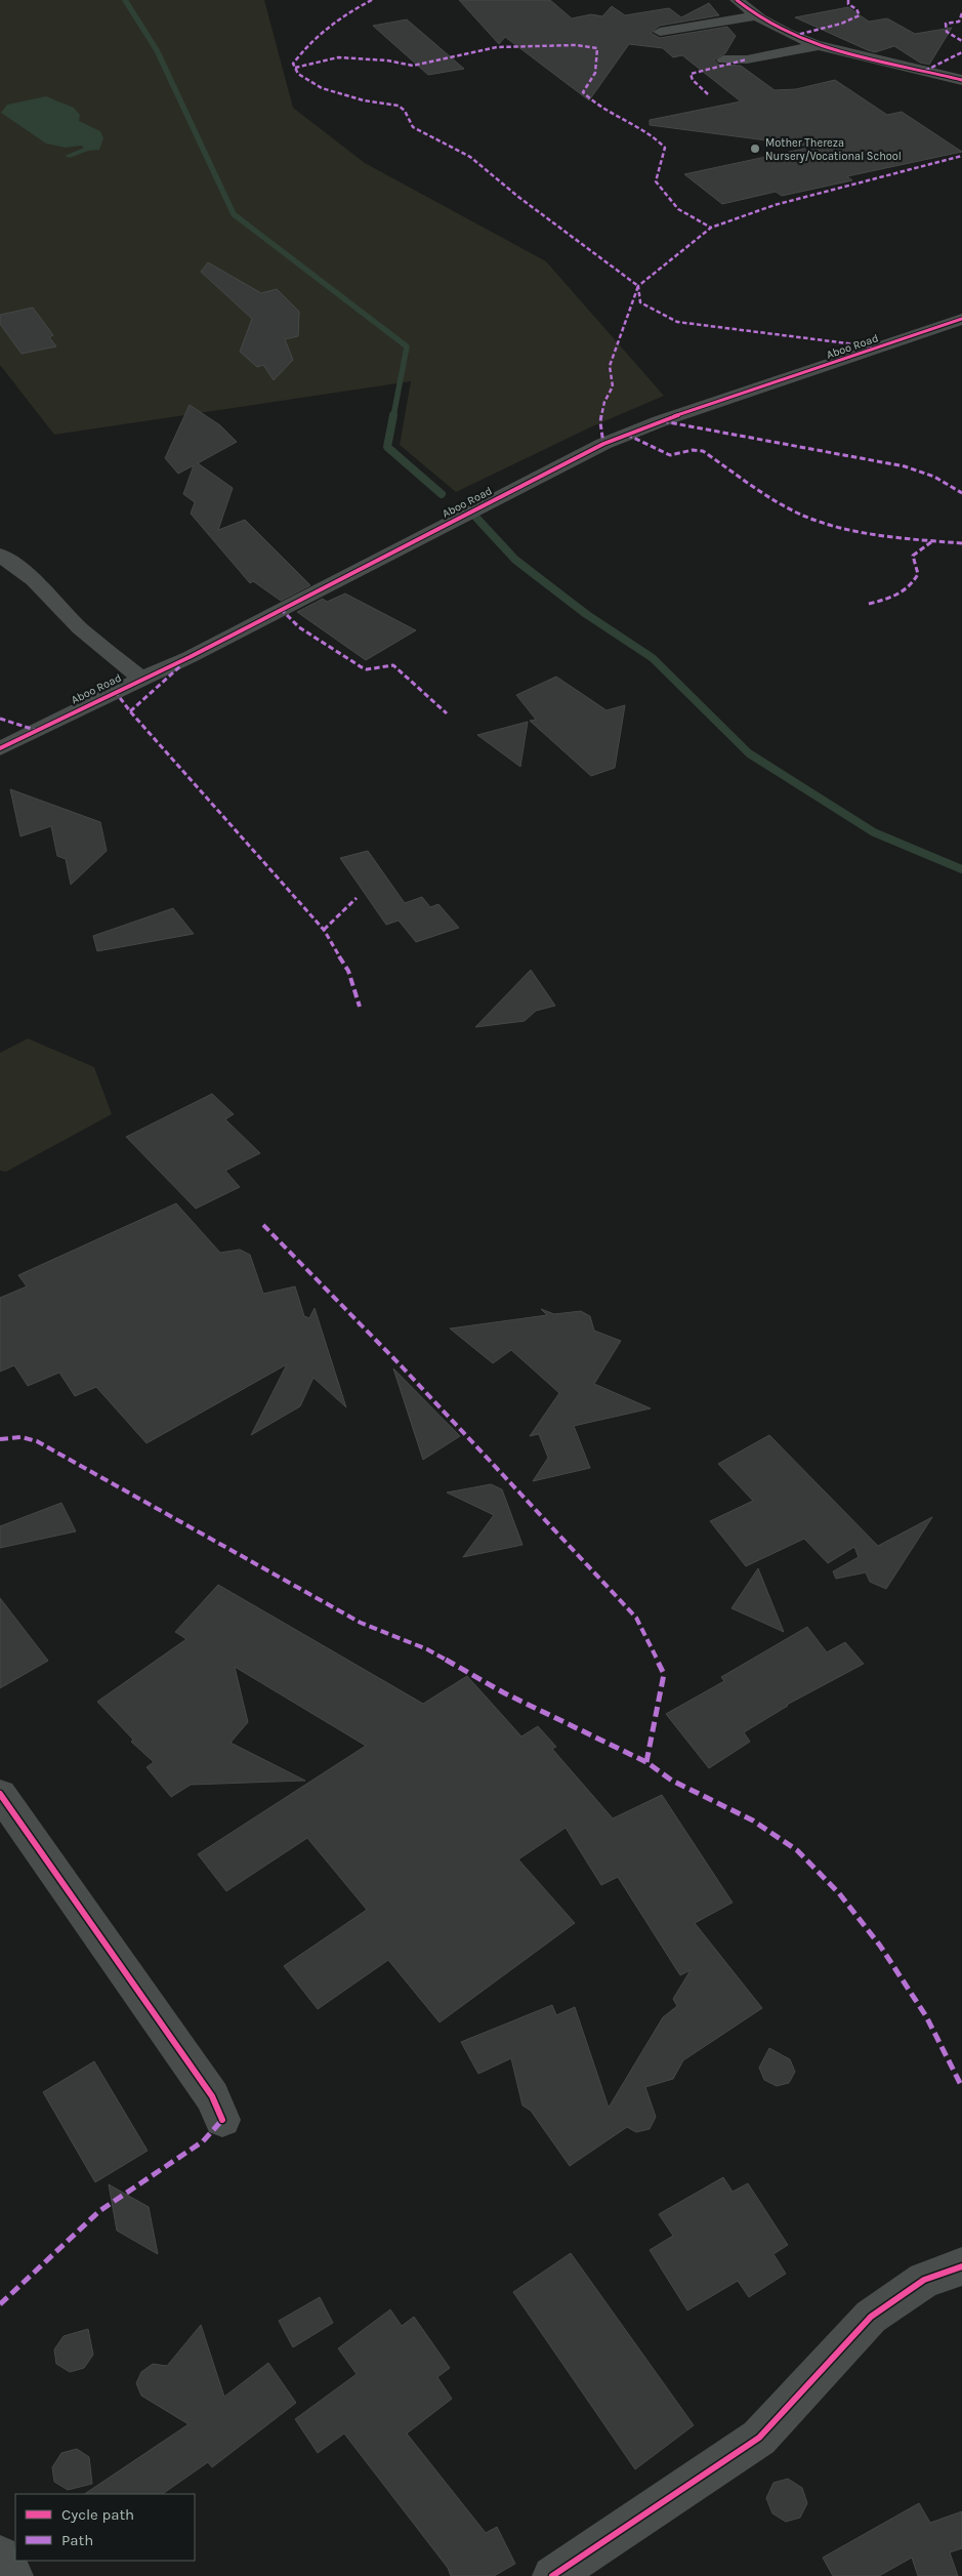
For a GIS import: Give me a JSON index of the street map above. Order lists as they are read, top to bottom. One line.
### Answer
{"streets":{"street":["Aboo Road"]},"places":["Mother Thereza Nursery/Vocational School"],"legend":["Cycle path","Path"]}
